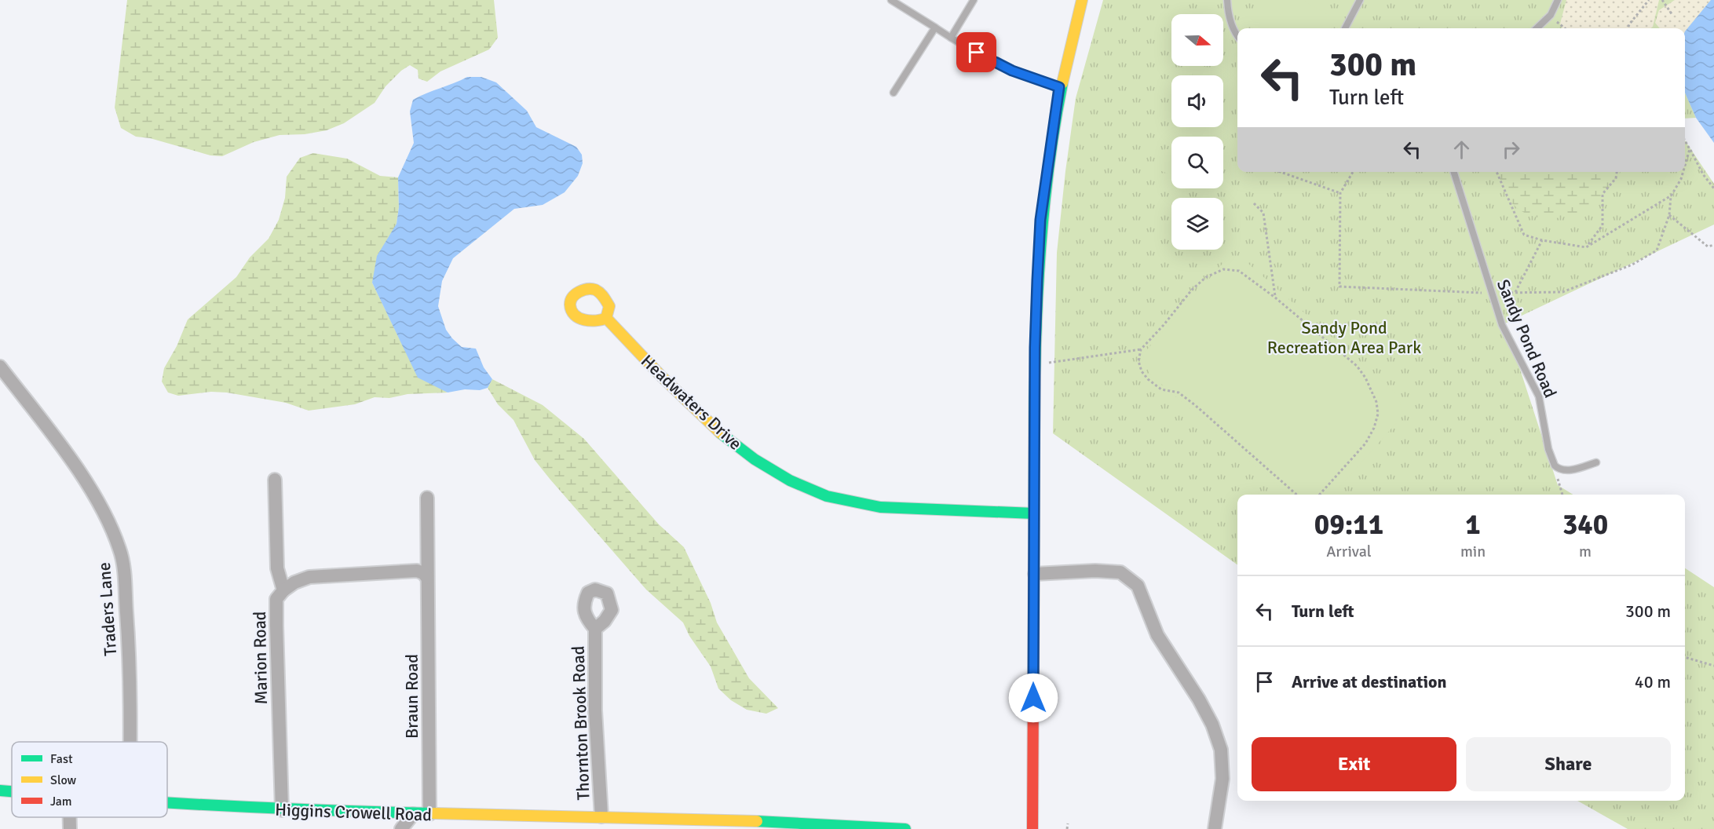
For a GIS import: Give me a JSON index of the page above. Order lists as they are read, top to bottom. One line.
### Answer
{"streets":{"main road":["Headwaters Drive","Higgins Crowell Road"],"street":["Traders Lane","Marion Road","Braun Road","Thornton Brook Road"],"lane":["Sandy Pond Road"]},"crossings":[["Marion Road","Higgins Crowell Road"],["Braun Road","Higgins Crowell Road"],["Thornton Brook Road","Higgins Crowell Road"]],"parks":["Sandy Pond Recreation Area Park"],"legend":["Fast","Slow","Jam"],"north":"right","page":{"turn":["300 m","Turn left"],"eta":["09:11","Arrival","1","min","340","m"],"list":[{"name":"Turn left","value":"300 m"},{"name":"Arrive at destination","value":"40 m"}],"buttons":["Exit","Share"]}}
